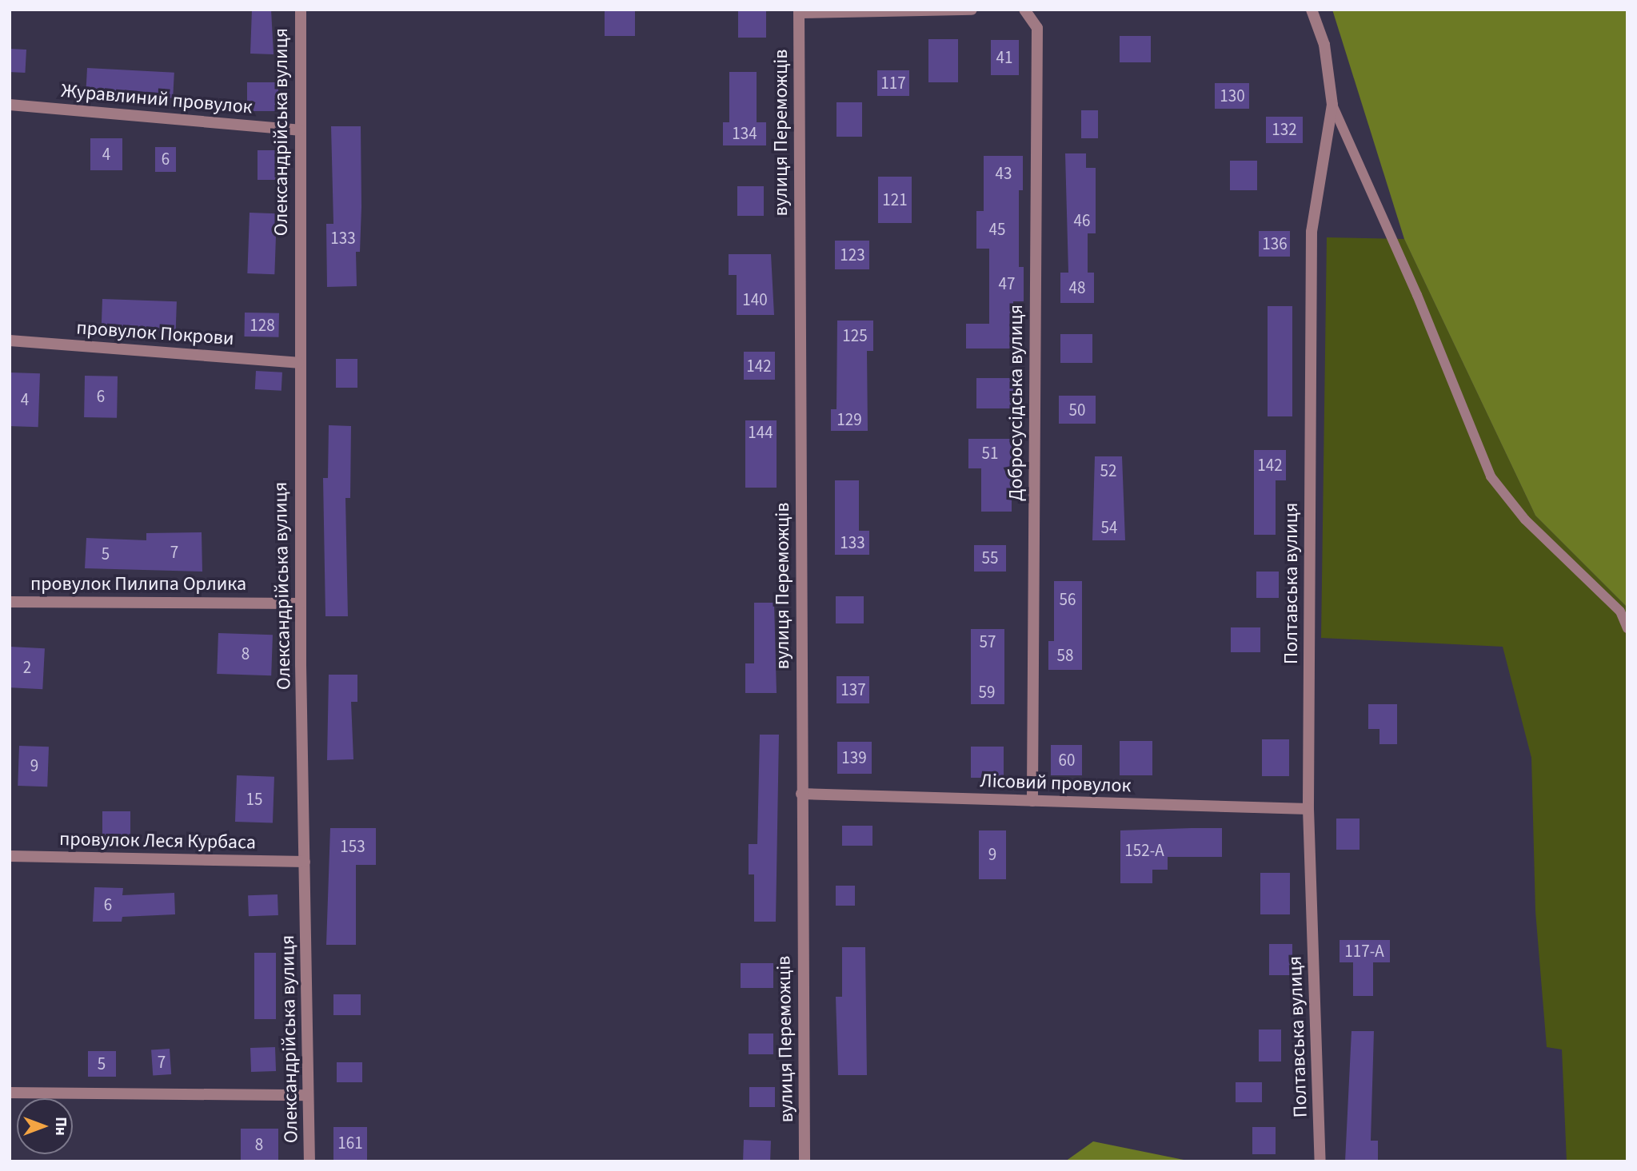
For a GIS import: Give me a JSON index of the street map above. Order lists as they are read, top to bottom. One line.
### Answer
{"streets":{"street":["Журавлиний провулок","Олександрійська вулиця","вулиця Переможців","провулок Покрови","Добросусідська вулиця","Полтавська вулиця","провулок Пилипа Орлика","Лісовий провулок","провулок Леся Курбаса"]},"crossings":[["Журавлиний провулок","Олександрійська вулиця"],["Олександрійська вулиця","провулок Покрови"],["Олександрійська вулиця","провулок Пилипа Орлика"],["Олександрійська вулиця","провулок Леся Курбаса"],["вулиця Переможців","Лісовий провулок"],["Добросусідська вулиця","Лісовий провулок"],["Полтавська вулиця","Лісовий провулок"]],"house_numbers":["41","117","130","132","134","4","6","43","121","46","45","133","136","123","47","48","140","128","125","142","6","4","50","129","144","51","142","52","54","133","7","5","55","56","57","8","58","2","137","59","139","60","9","15","153","152-А","9","6","117-А","7","5","161","8"],"north":"right"}
